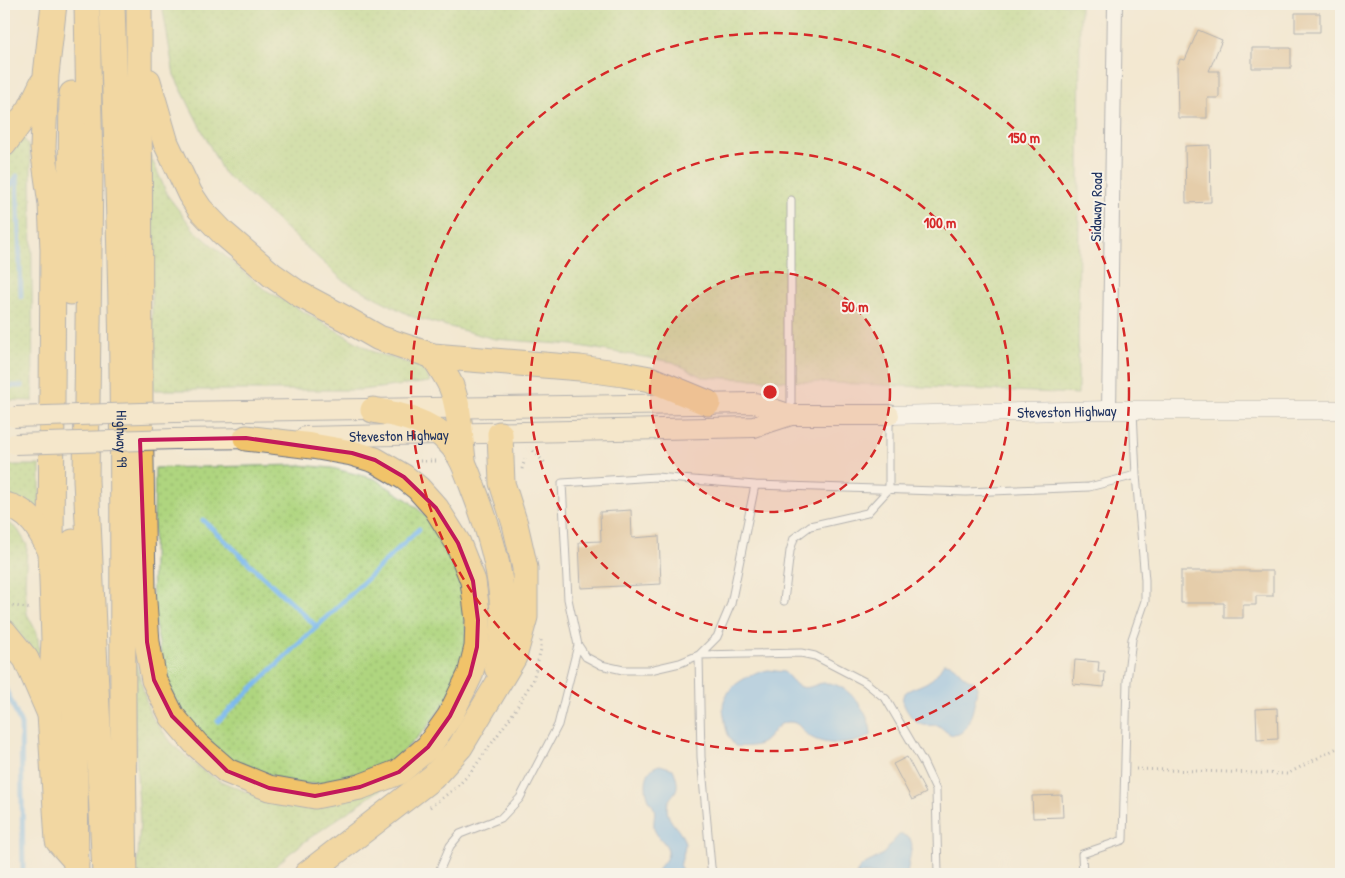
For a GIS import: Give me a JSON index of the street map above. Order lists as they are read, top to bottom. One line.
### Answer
{"streets":{"highway":["Highway 99"],"main road":["Steveston Highway"],"street":["Sidaway Road"]},"crossings":[["Sidaway Road","Steveston Highway"]],"rings":["150 m","100 m","50 m"]}
